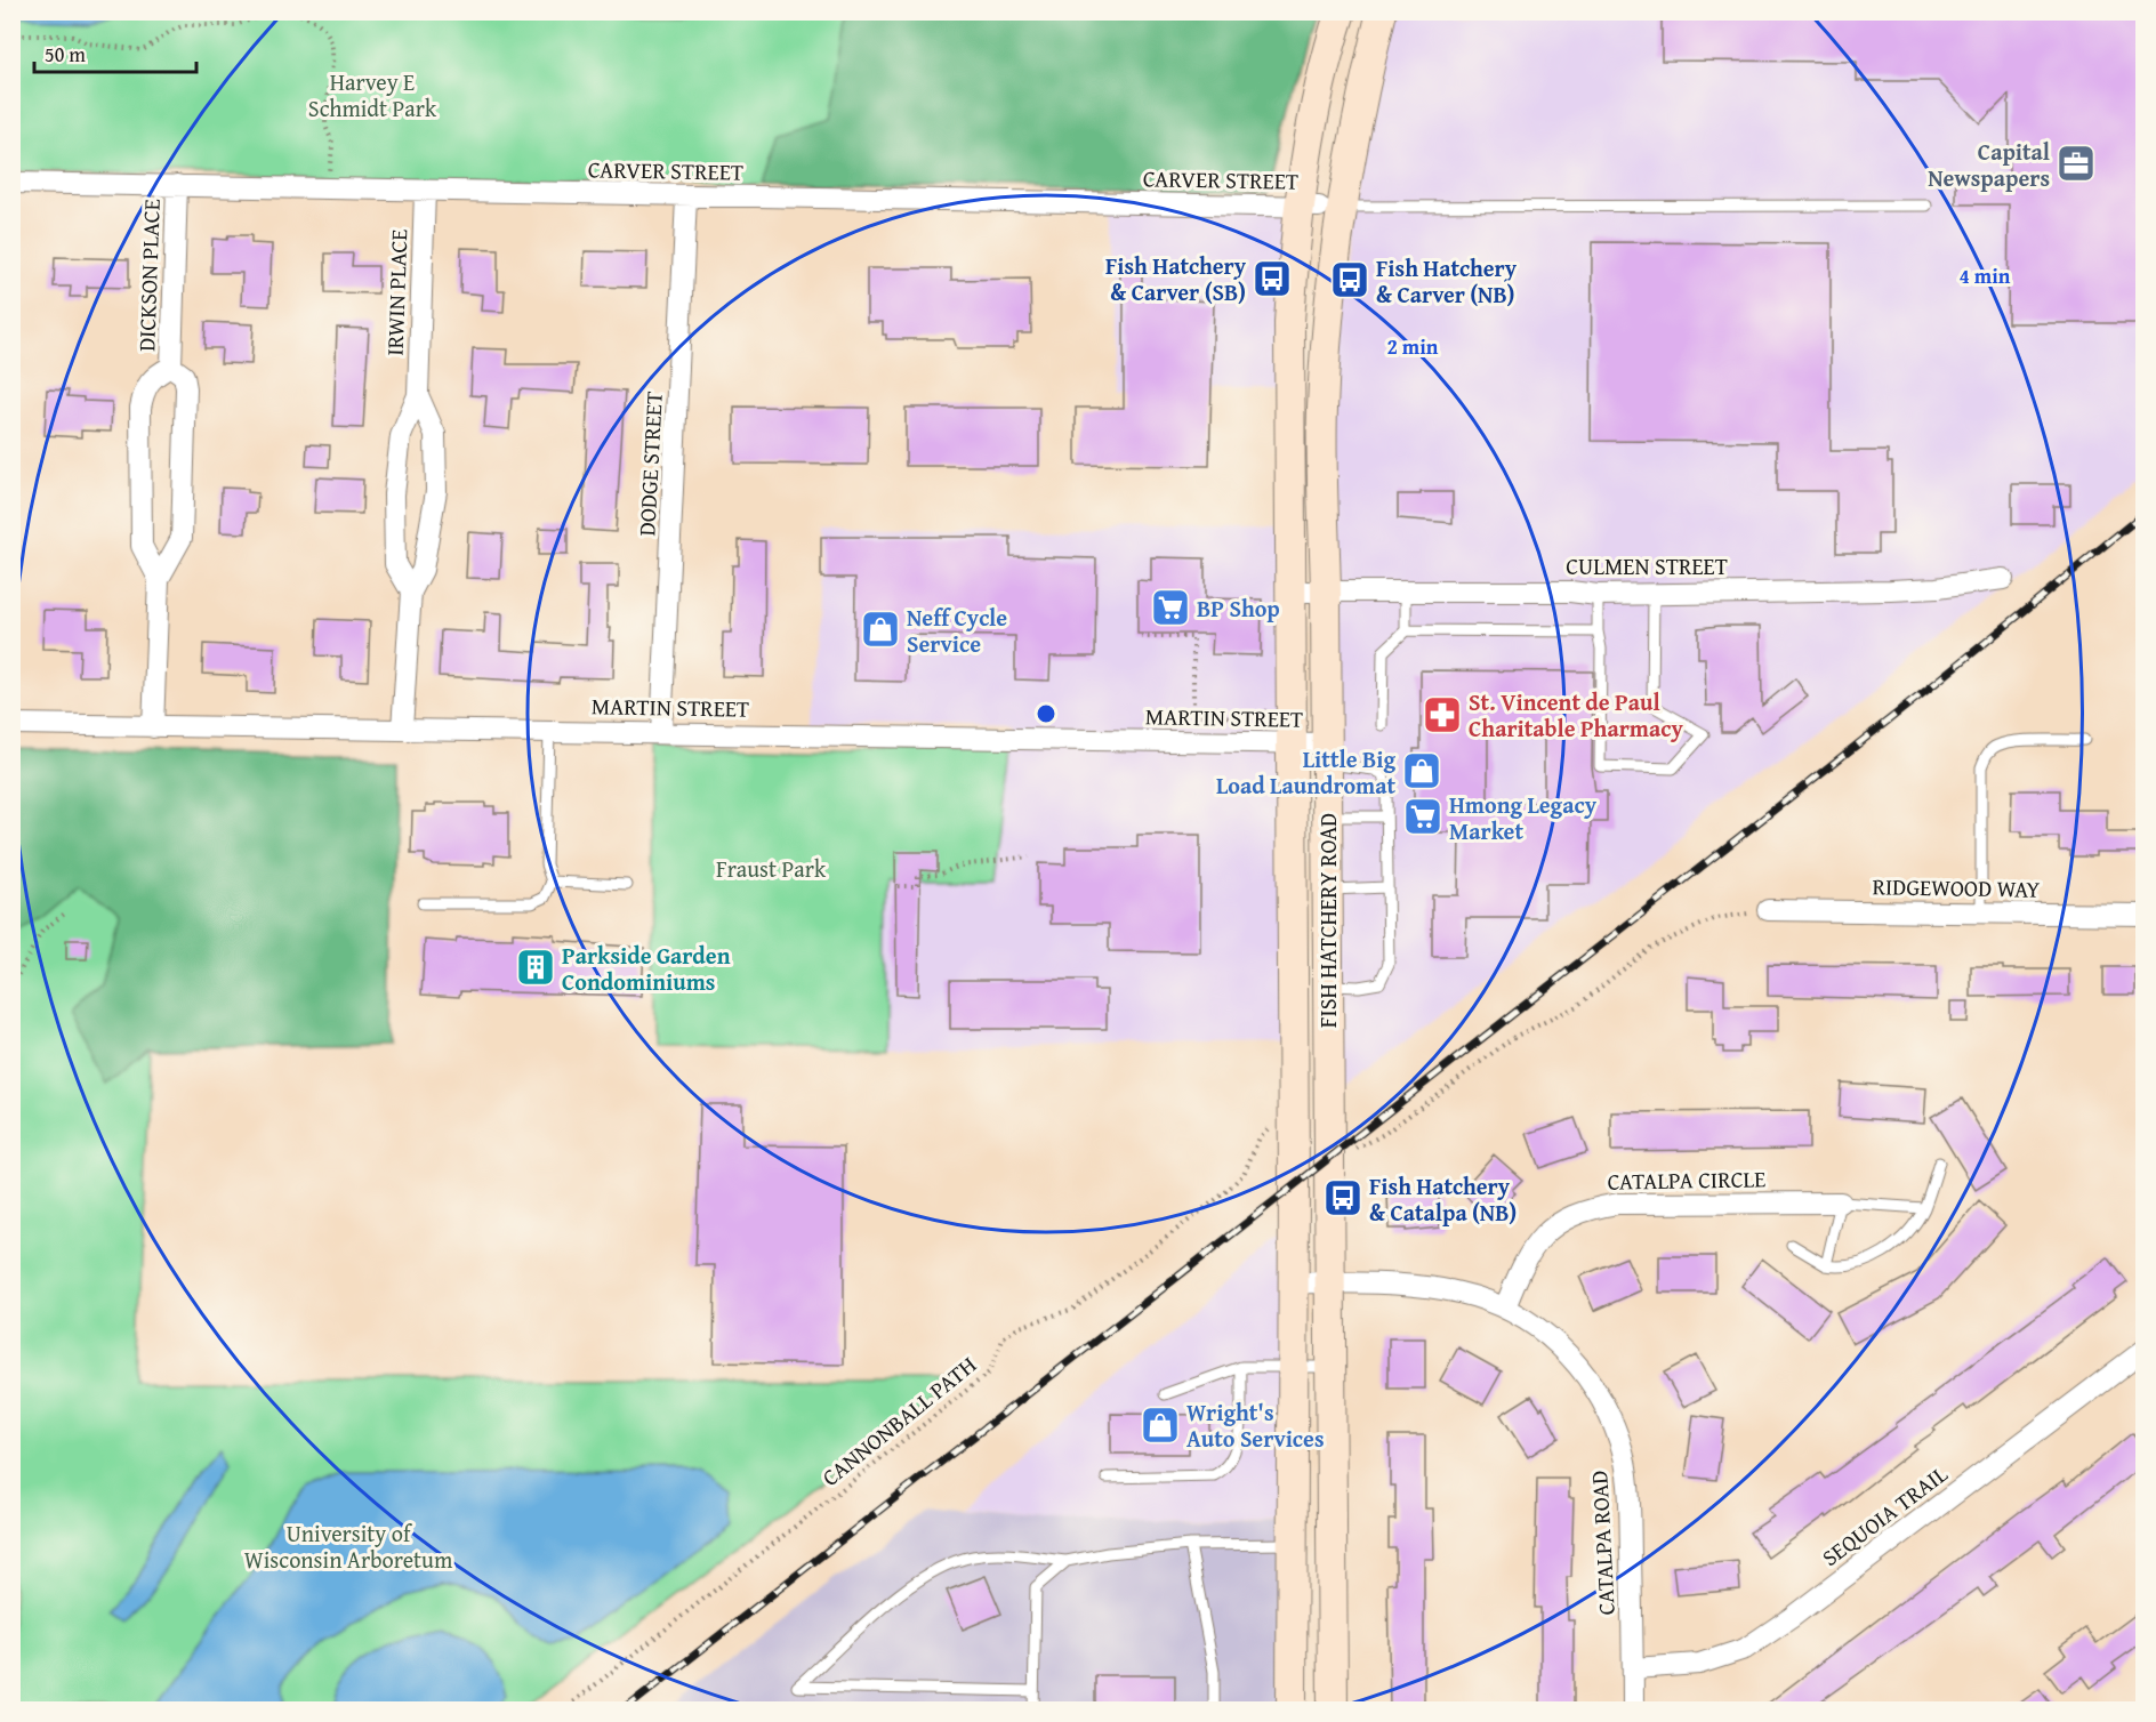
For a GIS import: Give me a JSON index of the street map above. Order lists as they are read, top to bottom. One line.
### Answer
{"streets":{"main road":["FISH HATCHERY ROAD"],"street":["CARVER STREET","DICKSON PLACE","IRWIN PLACE","DODGE STREET","CULMEN STREET","MARTIN STREET","RIDGEWOOD WAY","CATALPA CIRCLE","SEQUOIA TRAIL","CATALPA ROAD"],"path":["CANNONBALL PATH"]},"crossings":[["CARVER STREET","DICKSON PLACE"],["CARVER STREET","IRWIN PLACE"],["CARVER STREET","DODGE STREET"],["CARVER STREET","FISH HATCHERY ROAD"],["DICKSON PLACE","MARTIN STREET"],["IRWIN PLACE","MARTIN STREET"],["DODGE STREET","MARTIN STREET"],["CULMEN STREET","FISH HATCHERY ROAD"],["MARTIN STREET","FISH HATCHERY ROAD"],["FISH HATCHERY ROAD","CATALPA ROAD"],["CATALPA CIRCLE","CATALPA ROAD"],["SEQUOIA TRAIL","CATALPA ROAD"]],"parks":["Harvey E Schmidt Park","Fraust Park","University of Wisconsin Arboretum"],"places":{"office":["Capital Newspapers"],"bus stop":["Fish Hatchery & Carver (SB)","Fish Hatchery & Carver (NB)","Fish Hatchery & Catalpa (NB)"],"supermarket":["BP Shop","Hmong Legacy Market"],"shop":["Neff Cycle Service","Little Big Load Laundromat","Wright's Auto Services"],"pharmacy":["St. Vincent de Paul Charitable Pharmacy"],"building":["Parkside Garden Condominiums"]},"scale_bar":"50 m","rings":["4 min","2 min"]}
